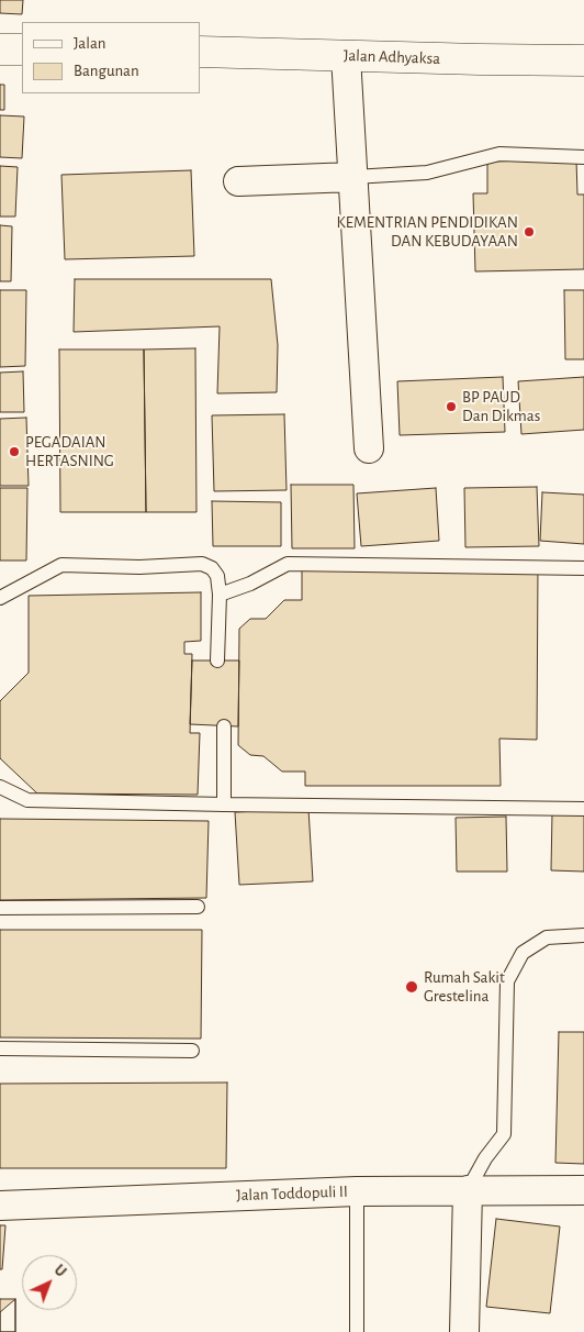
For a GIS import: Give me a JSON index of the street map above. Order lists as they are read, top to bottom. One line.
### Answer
{"streets":{"street":["Jalan Adhyaksa","Jalan Toddopuli II"]},"places":["KEMENTRIAN PENDIDIKAN DAN KEBUDAYAAN","BP PAUD Dan Dikmas","PEGADAIAN HERTASNING","Rumah Sakit Grestelina"],"legend":["Jalan","Bangunan"],"north":"top right"}
